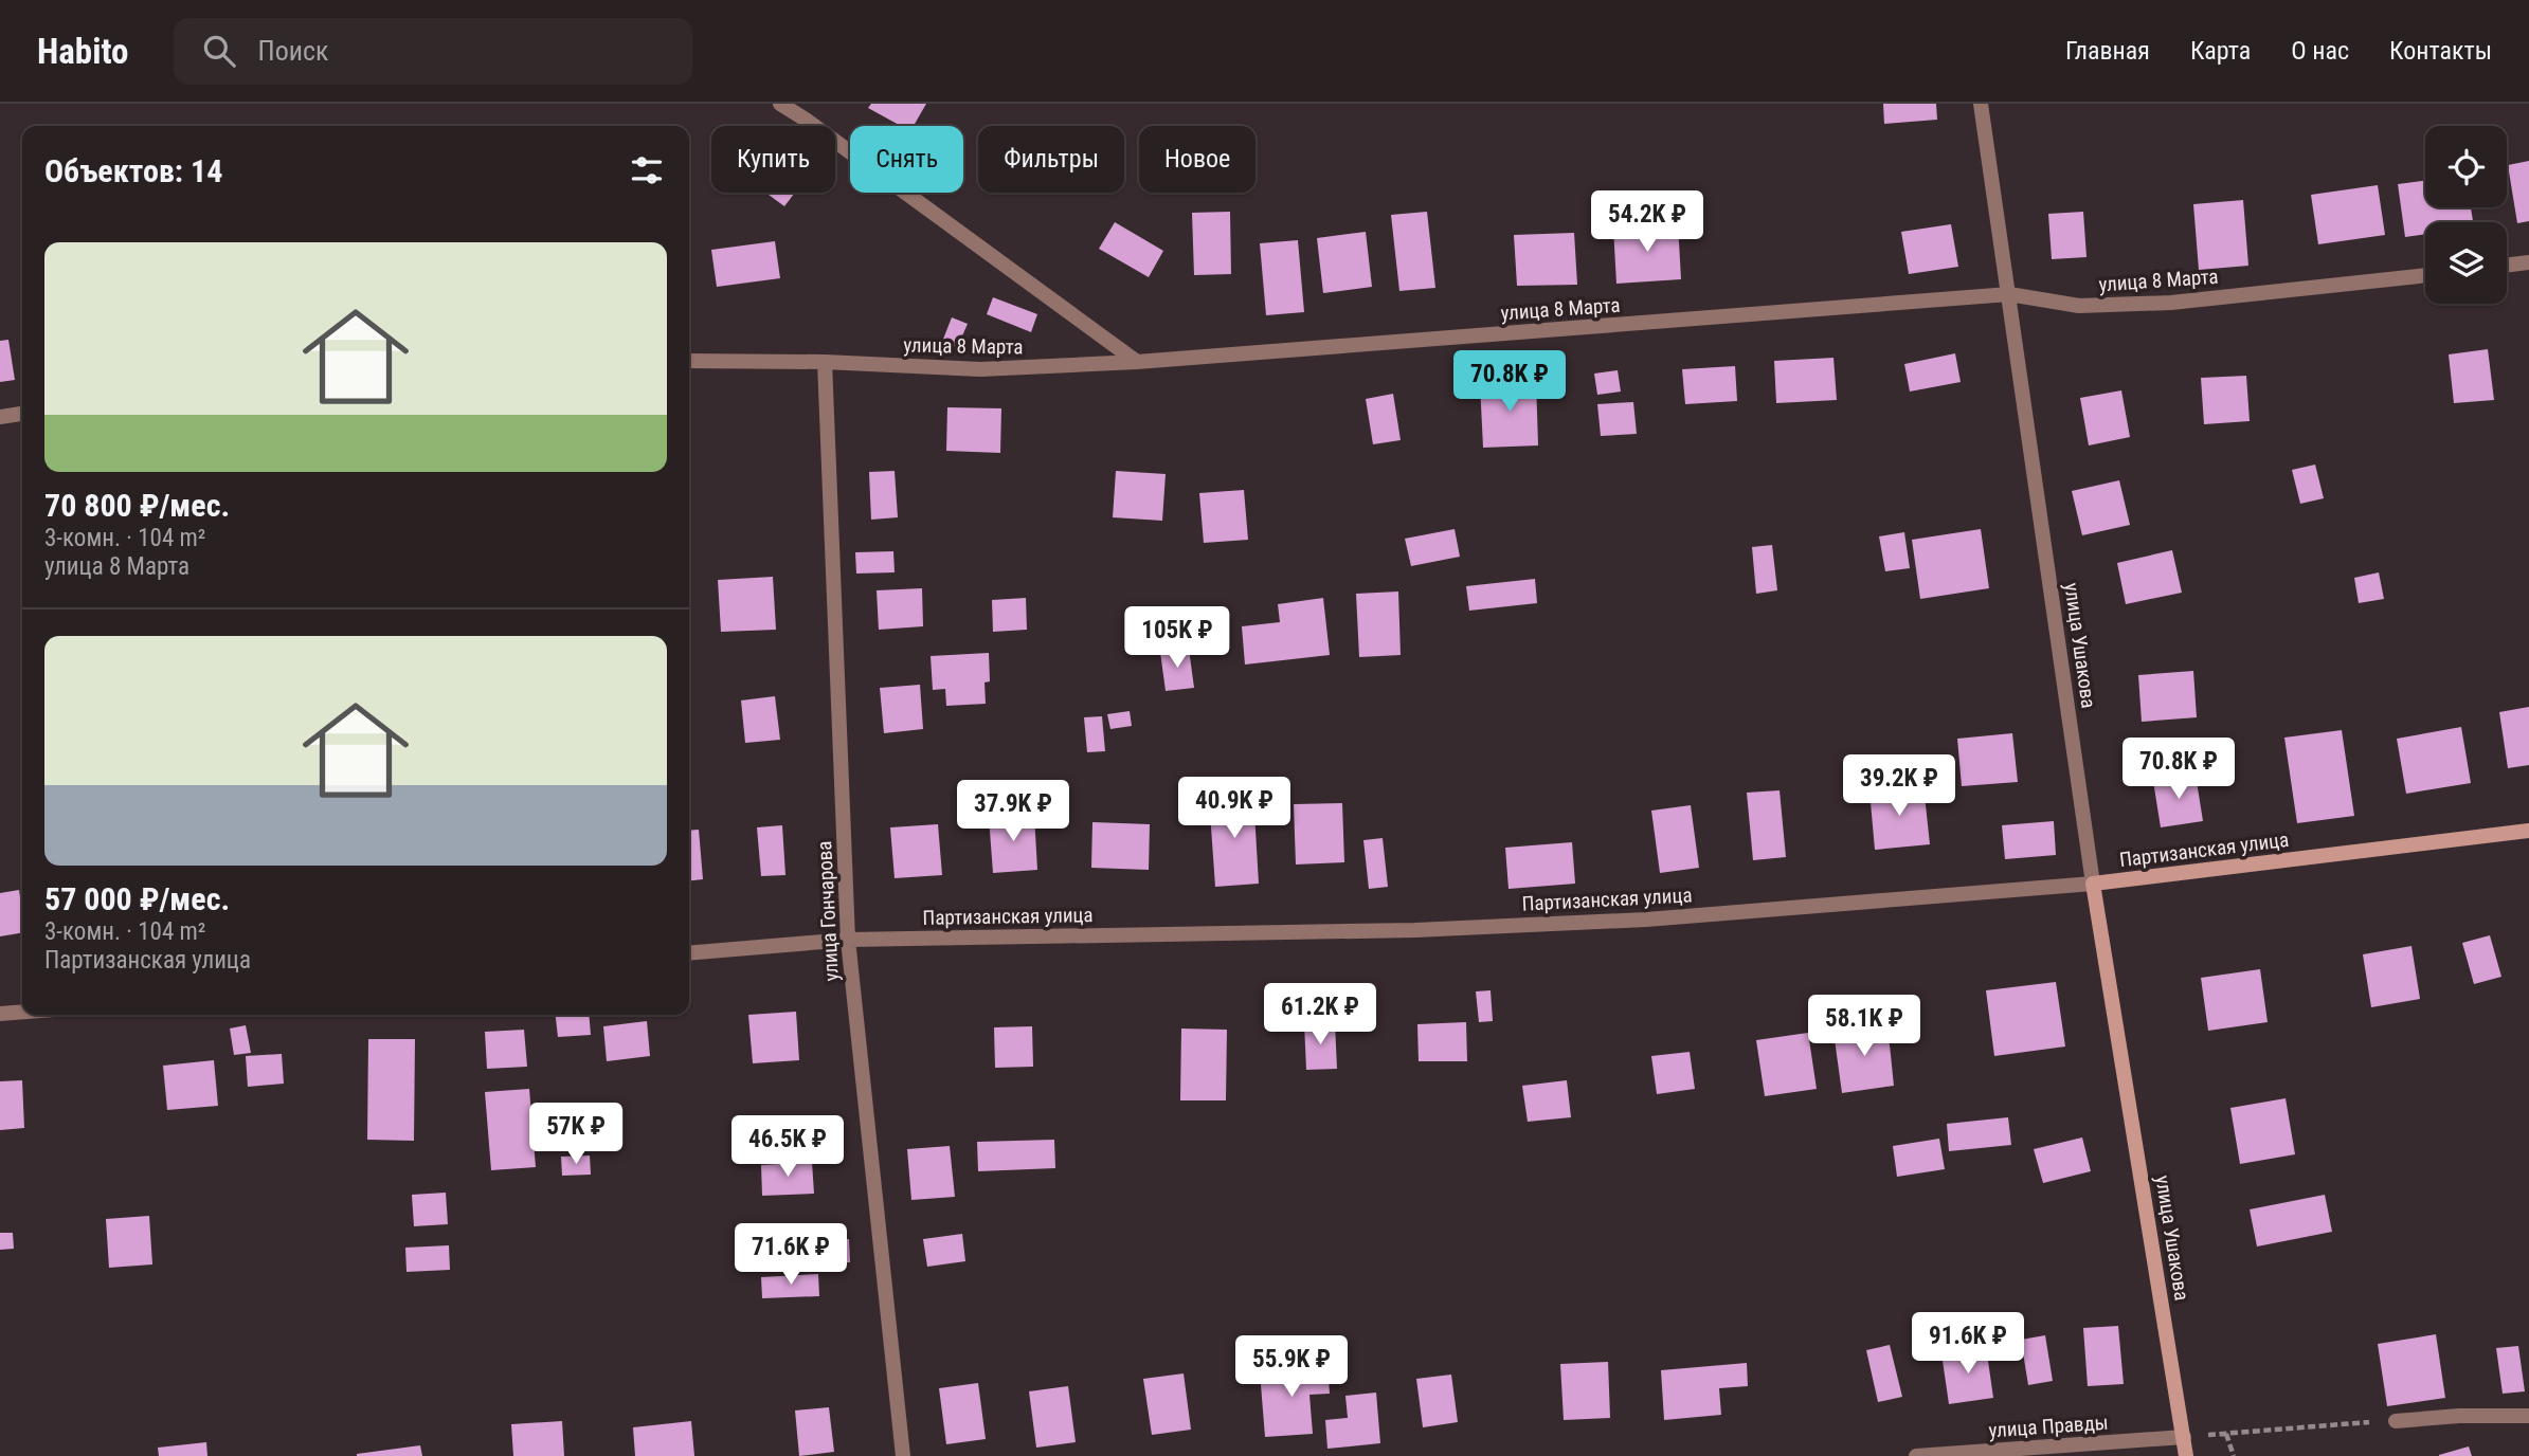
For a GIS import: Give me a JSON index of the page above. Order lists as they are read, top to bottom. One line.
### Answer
{"streets":{"street":["улица 8 Марта","улица Ушакова","Партизанская улица","улица Гончарова","улица Правды"]},"crossings":[["улица 8 Марта","улица Ушакова"],["улица 8 Марта","улица Гончарова"],["улица Ушакова","Партизанская улица"],["улица Ушакова","улица Правды"],["Партизанская улица","улица Гончарова"]],"page":{"header":"Habito","search":"Поиск","nav":["Главная","Карта","О нас","Контакты"],"chip":["Купить","Снять","Фильтры","Новое"],"heading":"Объектов: 14","price":["54.2K ₽","70.8K ₽","105K ₽","70.8K ₽","39.2K ₽","40.9K ₽","37.9K ₽","61.2K ₽","58.1K ₽","57K ₽","46.5K ₽","71.6K ₽","91.6K ₽","55.9K ₽"],"list":[{"name":"70 800 ₽/мес.","note":"3-комн. · 104 m² · улица 8 Марта"},{"name":"57 000 ₽/мес.","note":"3-комн. · 104 m² · Партизанская улица"}]}}
